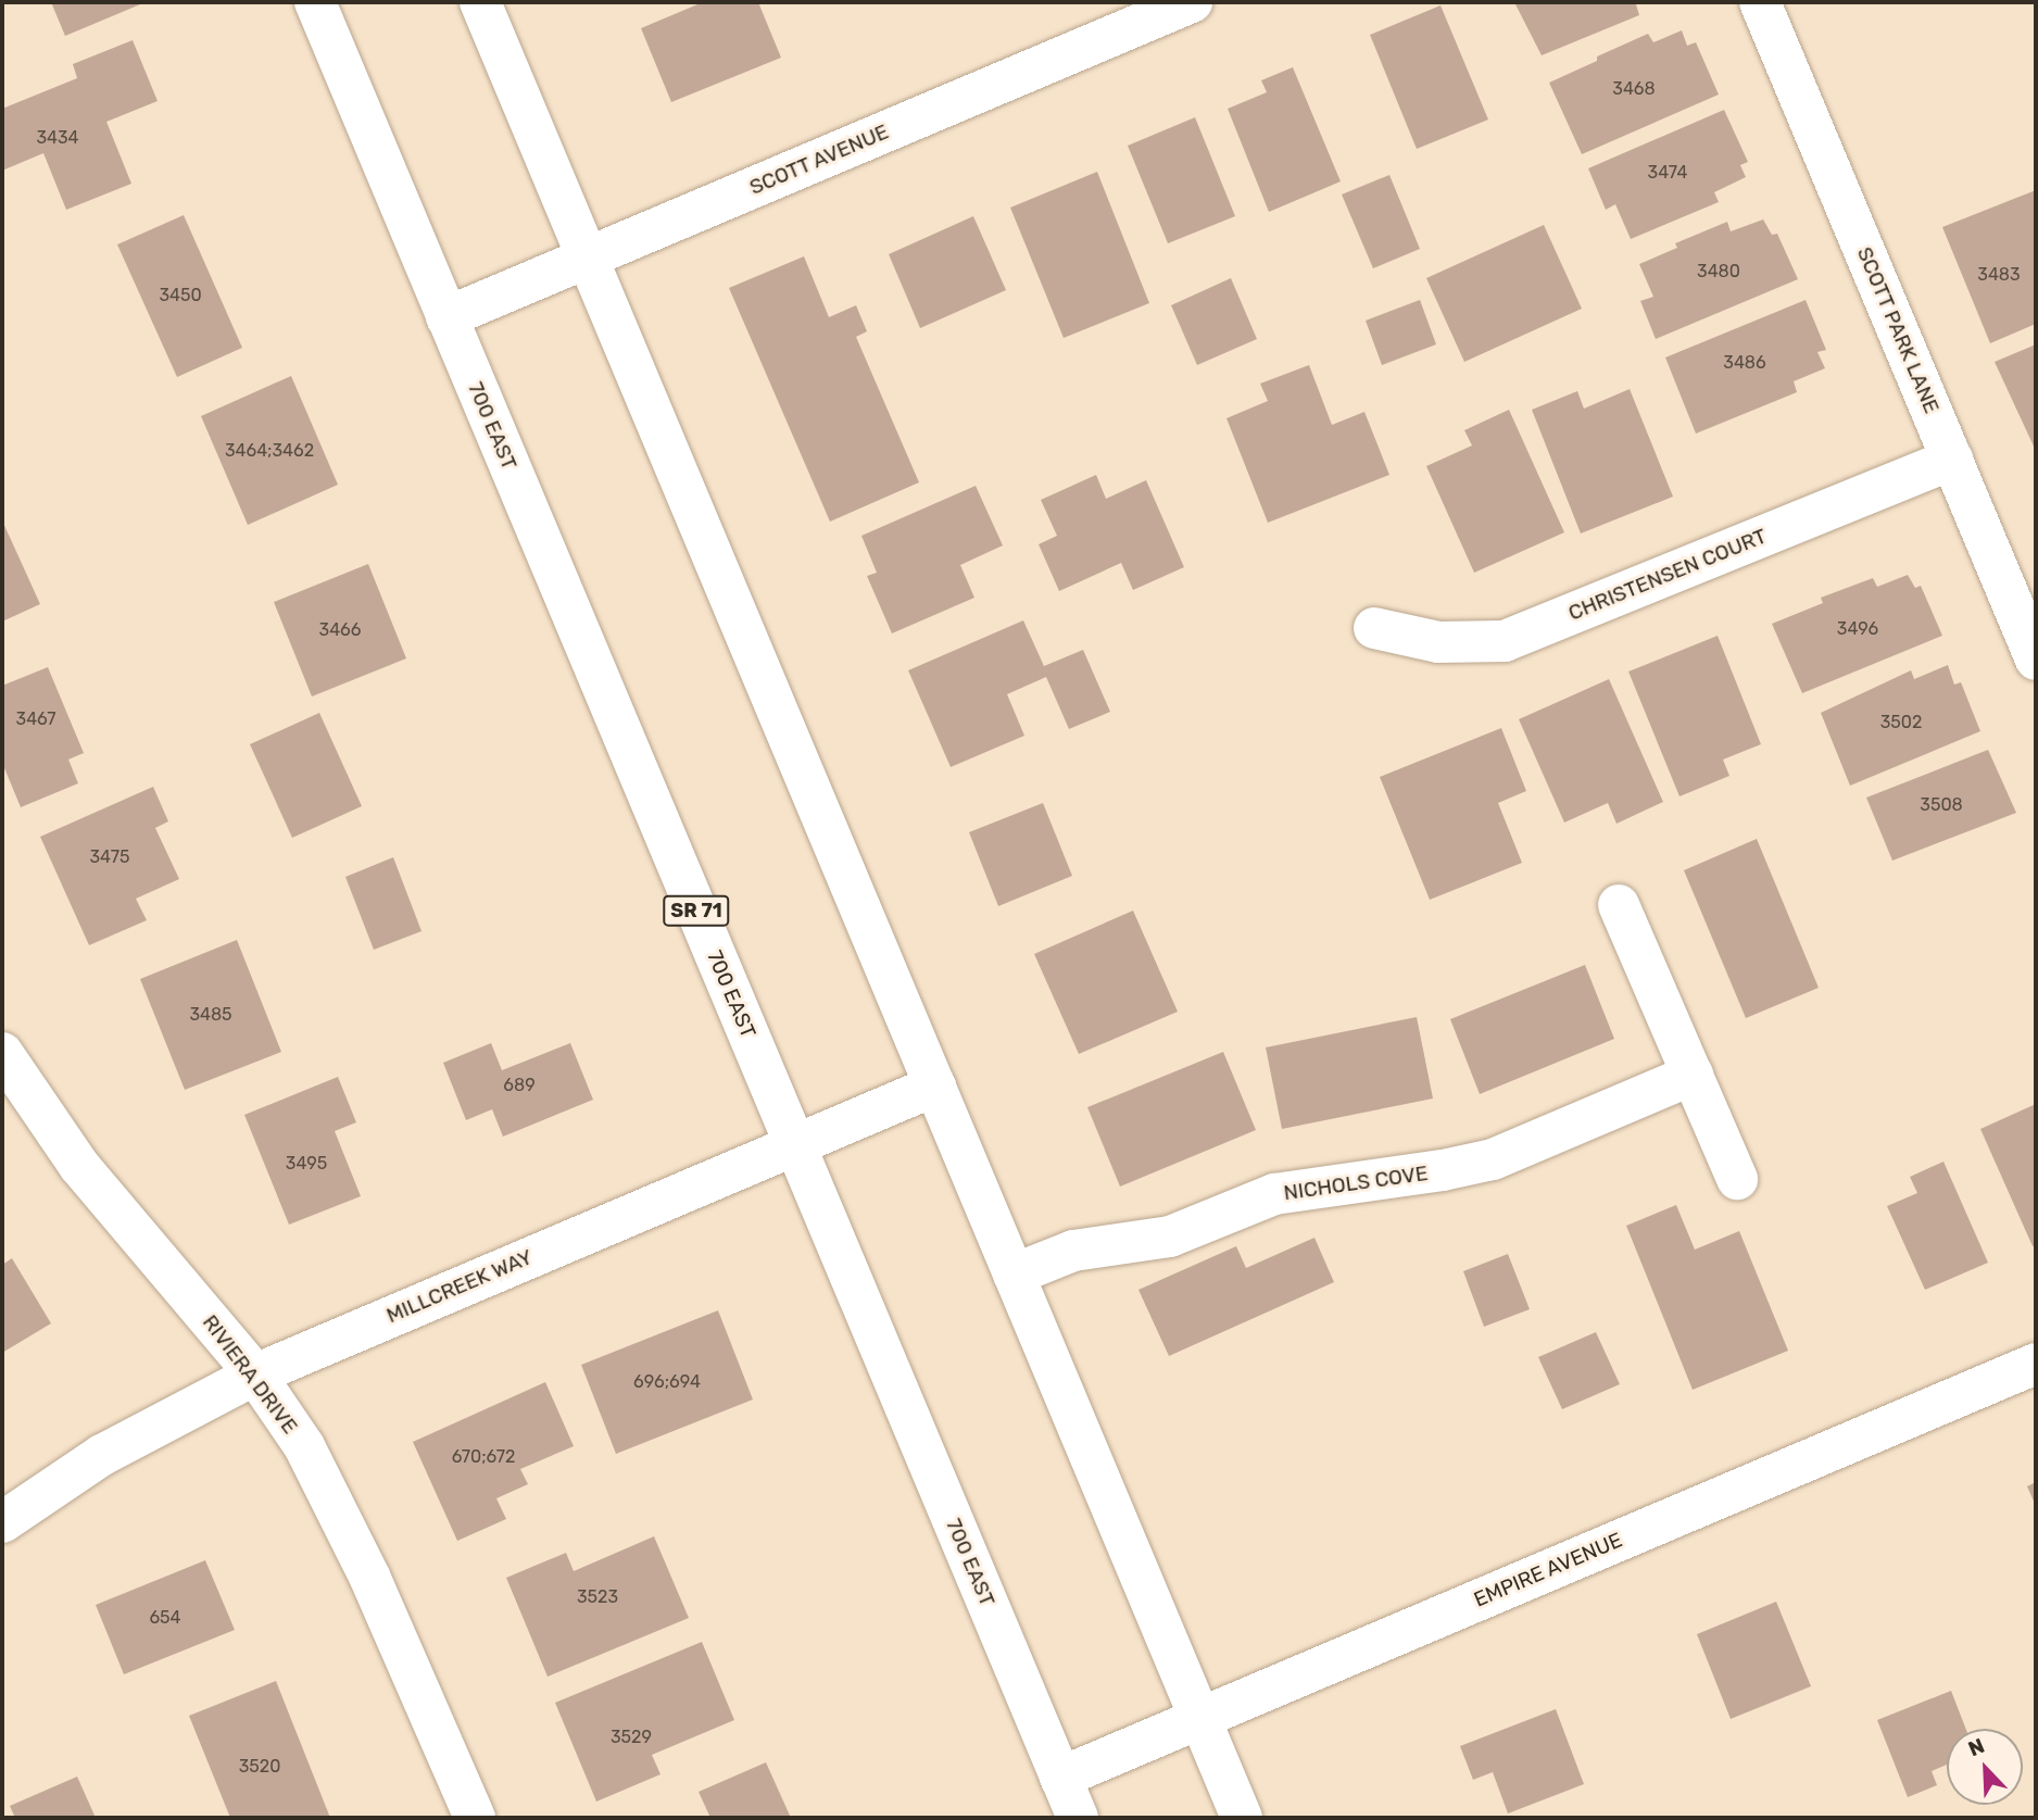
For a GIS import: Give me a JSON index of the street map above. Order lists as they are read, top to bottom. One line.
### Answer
{"streets":{"street":["SCOTT AVENUE","SCOTT PARK LANE","700 EAST","CHRISTENSEN COURT","SR 71","NICHOLS COVE","MILLCREEK WAY","RIVIERA DRIVE","EMPIRE AVENUE"]},"crossings":[["SCOTT AVENUE","700 EAST"],["SCOTT PARK LANE","CHRISTENSEN COURT"],["700 EAST","MILLCREEK WAY"],["700 EAST","EMPIRE AVENUE"],["MILLCREEK WAY","RIVIERA DRIVE"]],"house_numbers":["3468","3434","3474","3480","3483","3450","3486","3464;3462","3496","3466","3467","3502","3508","3475","3485","689","3495","696;694","670;672","3523","654","3529","3520"],"north":"top left"}
